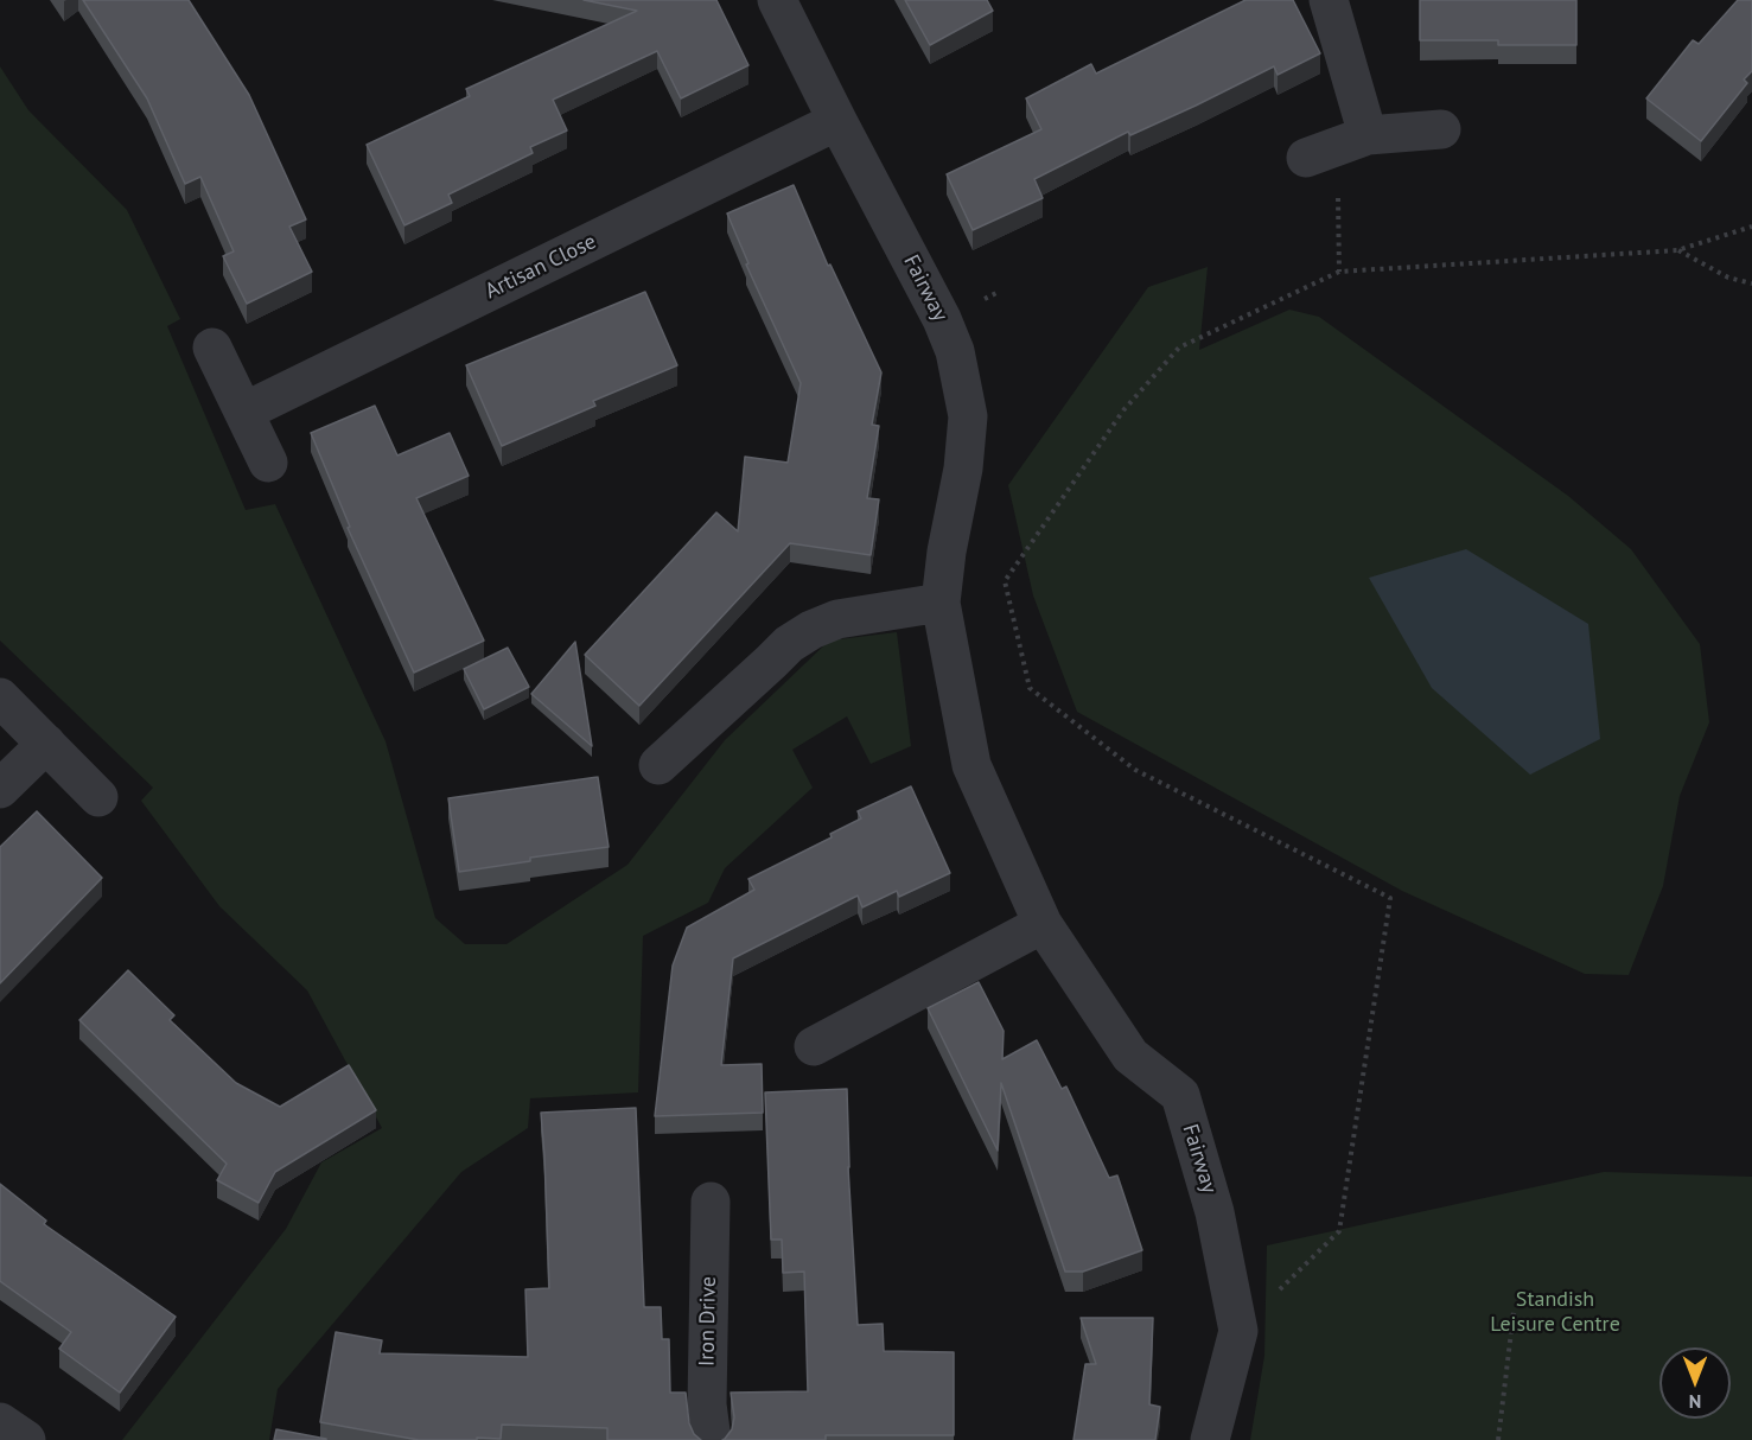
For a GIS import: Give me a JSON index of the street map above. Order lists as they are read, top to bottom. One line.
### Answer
{"streets":{"street":["Artisan Close","Fairway","Iron Drive"]},"crossings":[["Artisan Close","Fairway"]],"parks":["Standish Leisure Centre"],"north":"bottom"}
